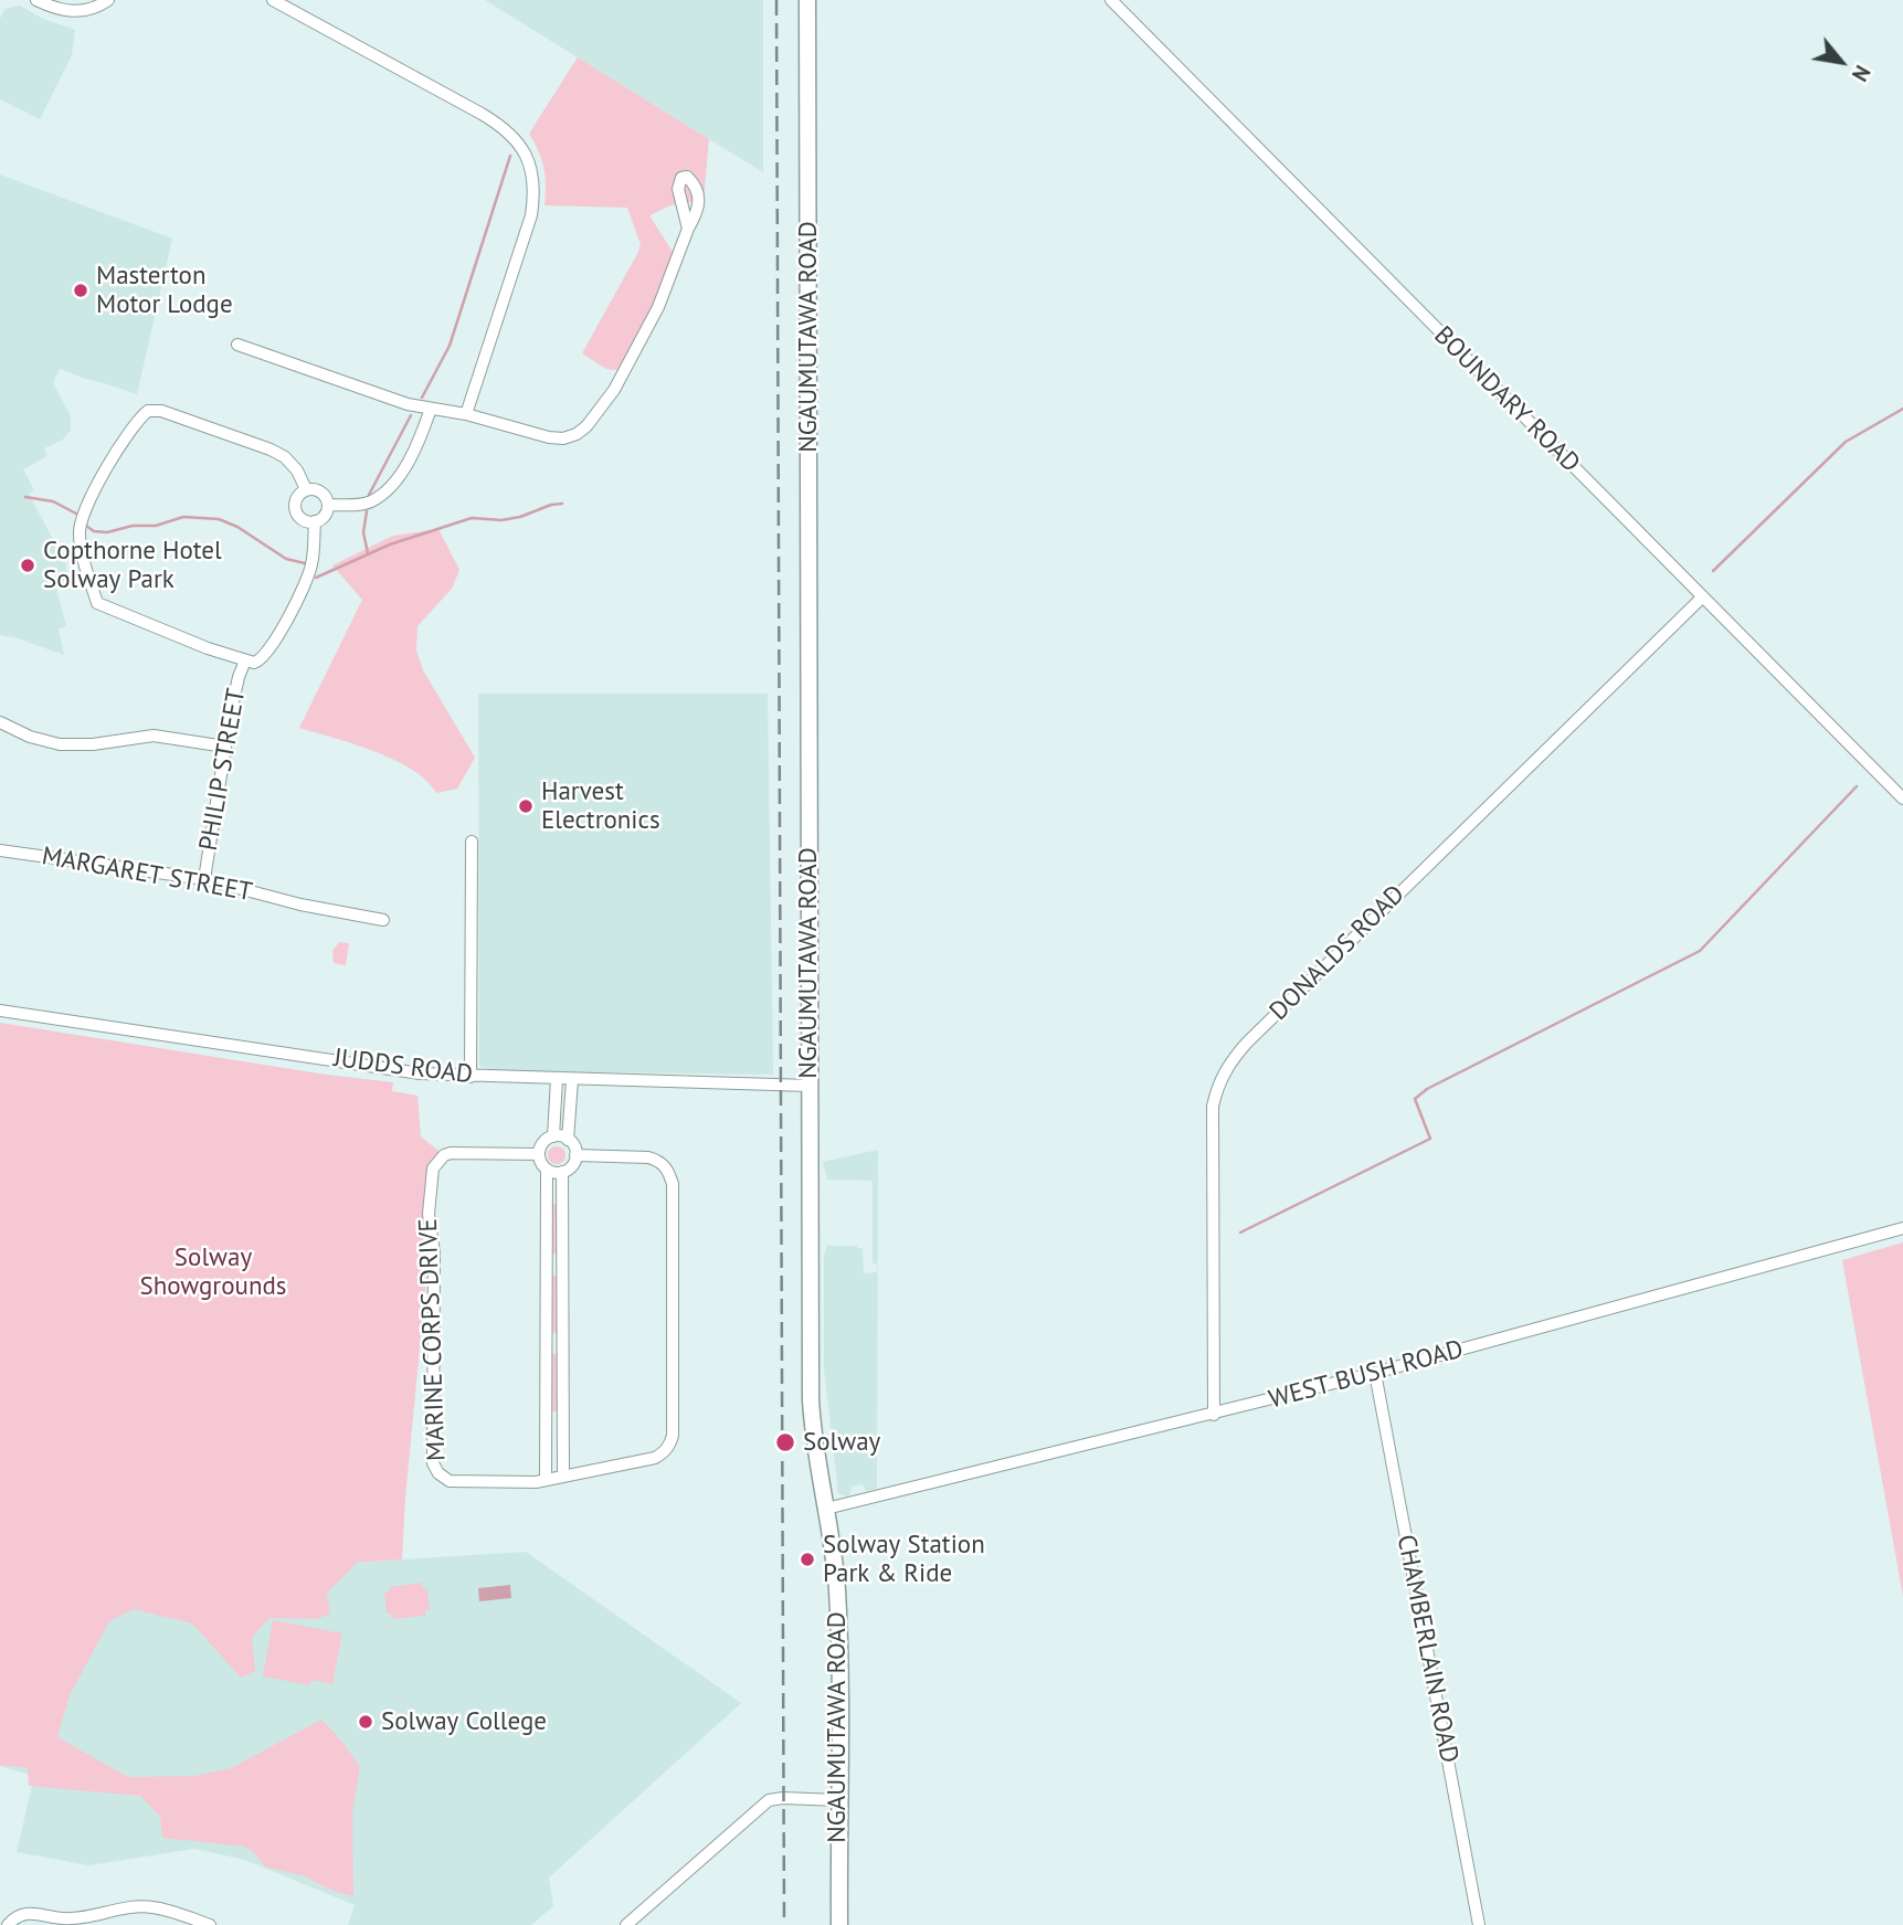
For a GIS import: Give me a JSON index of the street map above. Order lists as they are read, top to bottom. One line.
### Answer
{"streets":{"main road":["NGAUMUTAWA ROAD"],"street":["BOUNDARY ROAD","PHILIP STREET","MARGARET STREET","DONALDS ROAD","JUDDS ROAD","MARINE CORPS DRIVE","WEST BUSH ROAD","CHAMBERLAIN ROAD"]},"crossings":[["NGAUMUTAWA ROAD","JUDDS ROAD"],["NGAUMUTAWA ROAD","WEST BUSH ROAD"],["BOUNDARY ROAD","DONALDS ROAD"],["PHILIP STREET","MARGARET STREET"],["DONALDS ROAD","WEST BUSH ROAD"],["WEST BUSH ROAD","CHAMBERLAIN ROAD"]],"parks":["Solway Showgrounds"],"places":["Masterton Motor Lodge","Copthorne Hotel Solway Park","Harvest Electronics","Solway","Solway Station Park & Ride","Solway College"],"north":"bottom right"}
